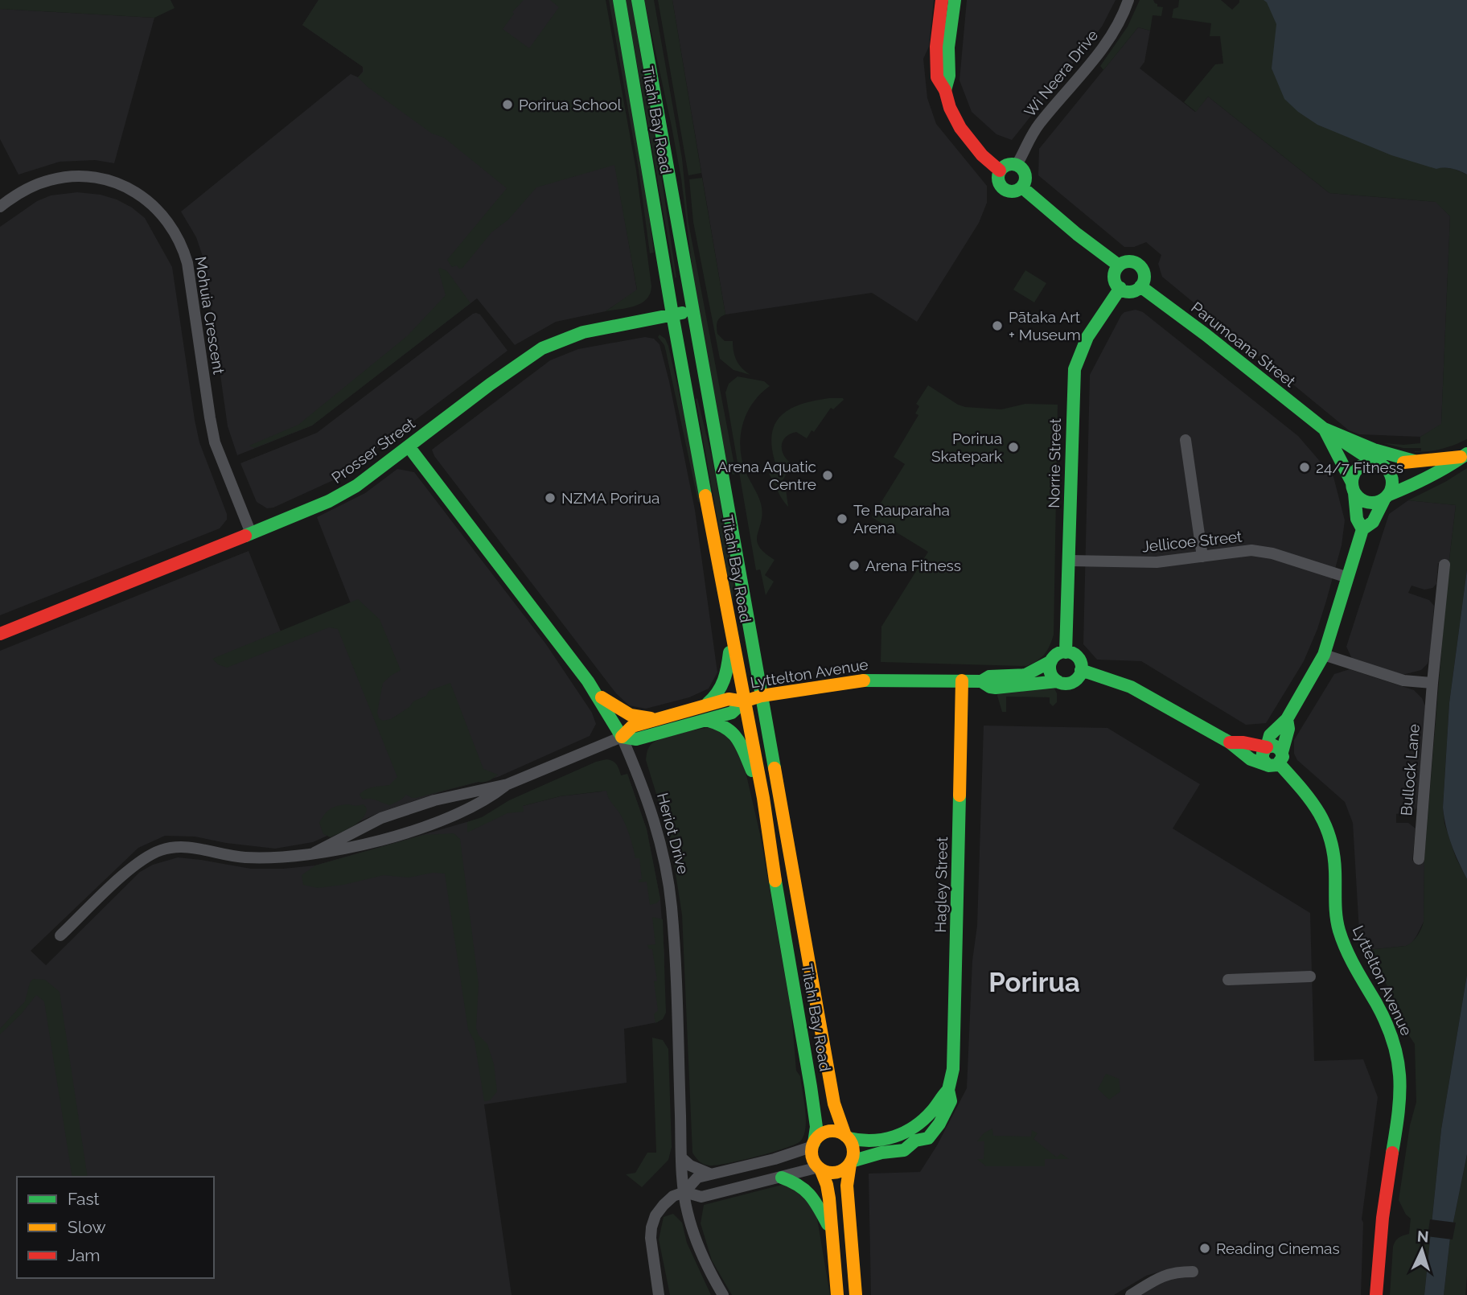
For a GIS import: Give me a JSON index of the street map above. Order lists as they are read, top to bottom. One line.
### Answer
{"streets":{"main road":["Titahi Bay Road","Parumoana Street","Prosser Street","Norrie Street","Lyttelton Avenue","Heriot Drive","Hagley Street"],"street":["Wi Neera Drive","Mohuia Crescent","Jellicoe Street","Bullock Lane"]},"crossings":[["Titahi Bay Road","Prosser Street"],["Titahi Bay Road","Lyttelton Avenue"],["Titahi Bay Road","Hagley Street"],["Mohuia Crescent","Prosser Street"],["Parumoana Street","Norrie Street"],["Prosser Street","Heriot Drive"],["Norrie Street","Jellicoe Street"],["Norrie Street","Lyttelton Avenue"],["Lyttelton Avenue","Heriot Drive"],["Lyttelton Avenue","Hagley Street"]],"districts":["Porirua"],"places":["Porirua School","Pātaka Art + Museum","Porirua Skatepark","24/7 Fitness","Arena Aquatic Centre","NZMA Porirua","Te Rauparaha Arena","Arena Fitness","Reading Cinemas"],"legend":["Fast","Slow","Jam"],"north":"top"}
